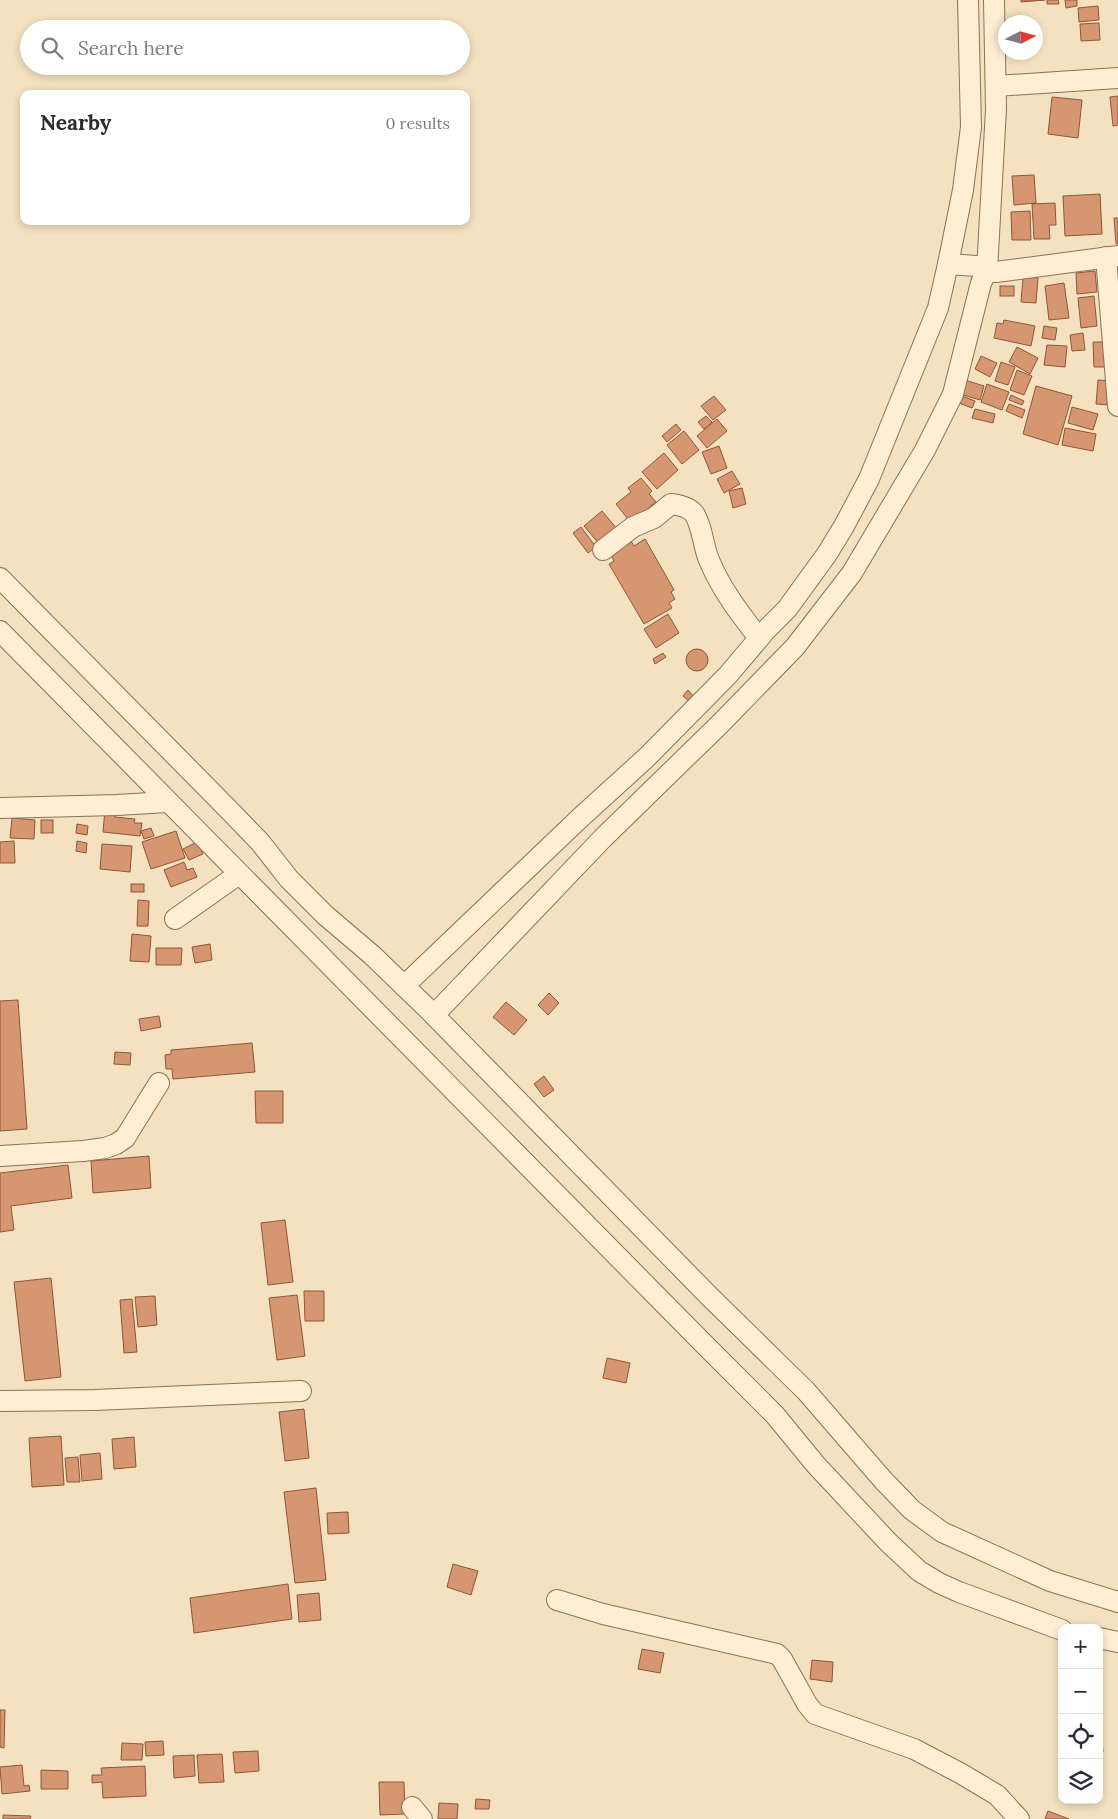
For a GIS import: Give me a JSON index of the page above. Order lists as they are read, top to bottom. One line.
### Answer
{"north":"right","page":{"search":"Search here","heading":["Nearby","0 results"],"map_buttons":["+","−"]}}
